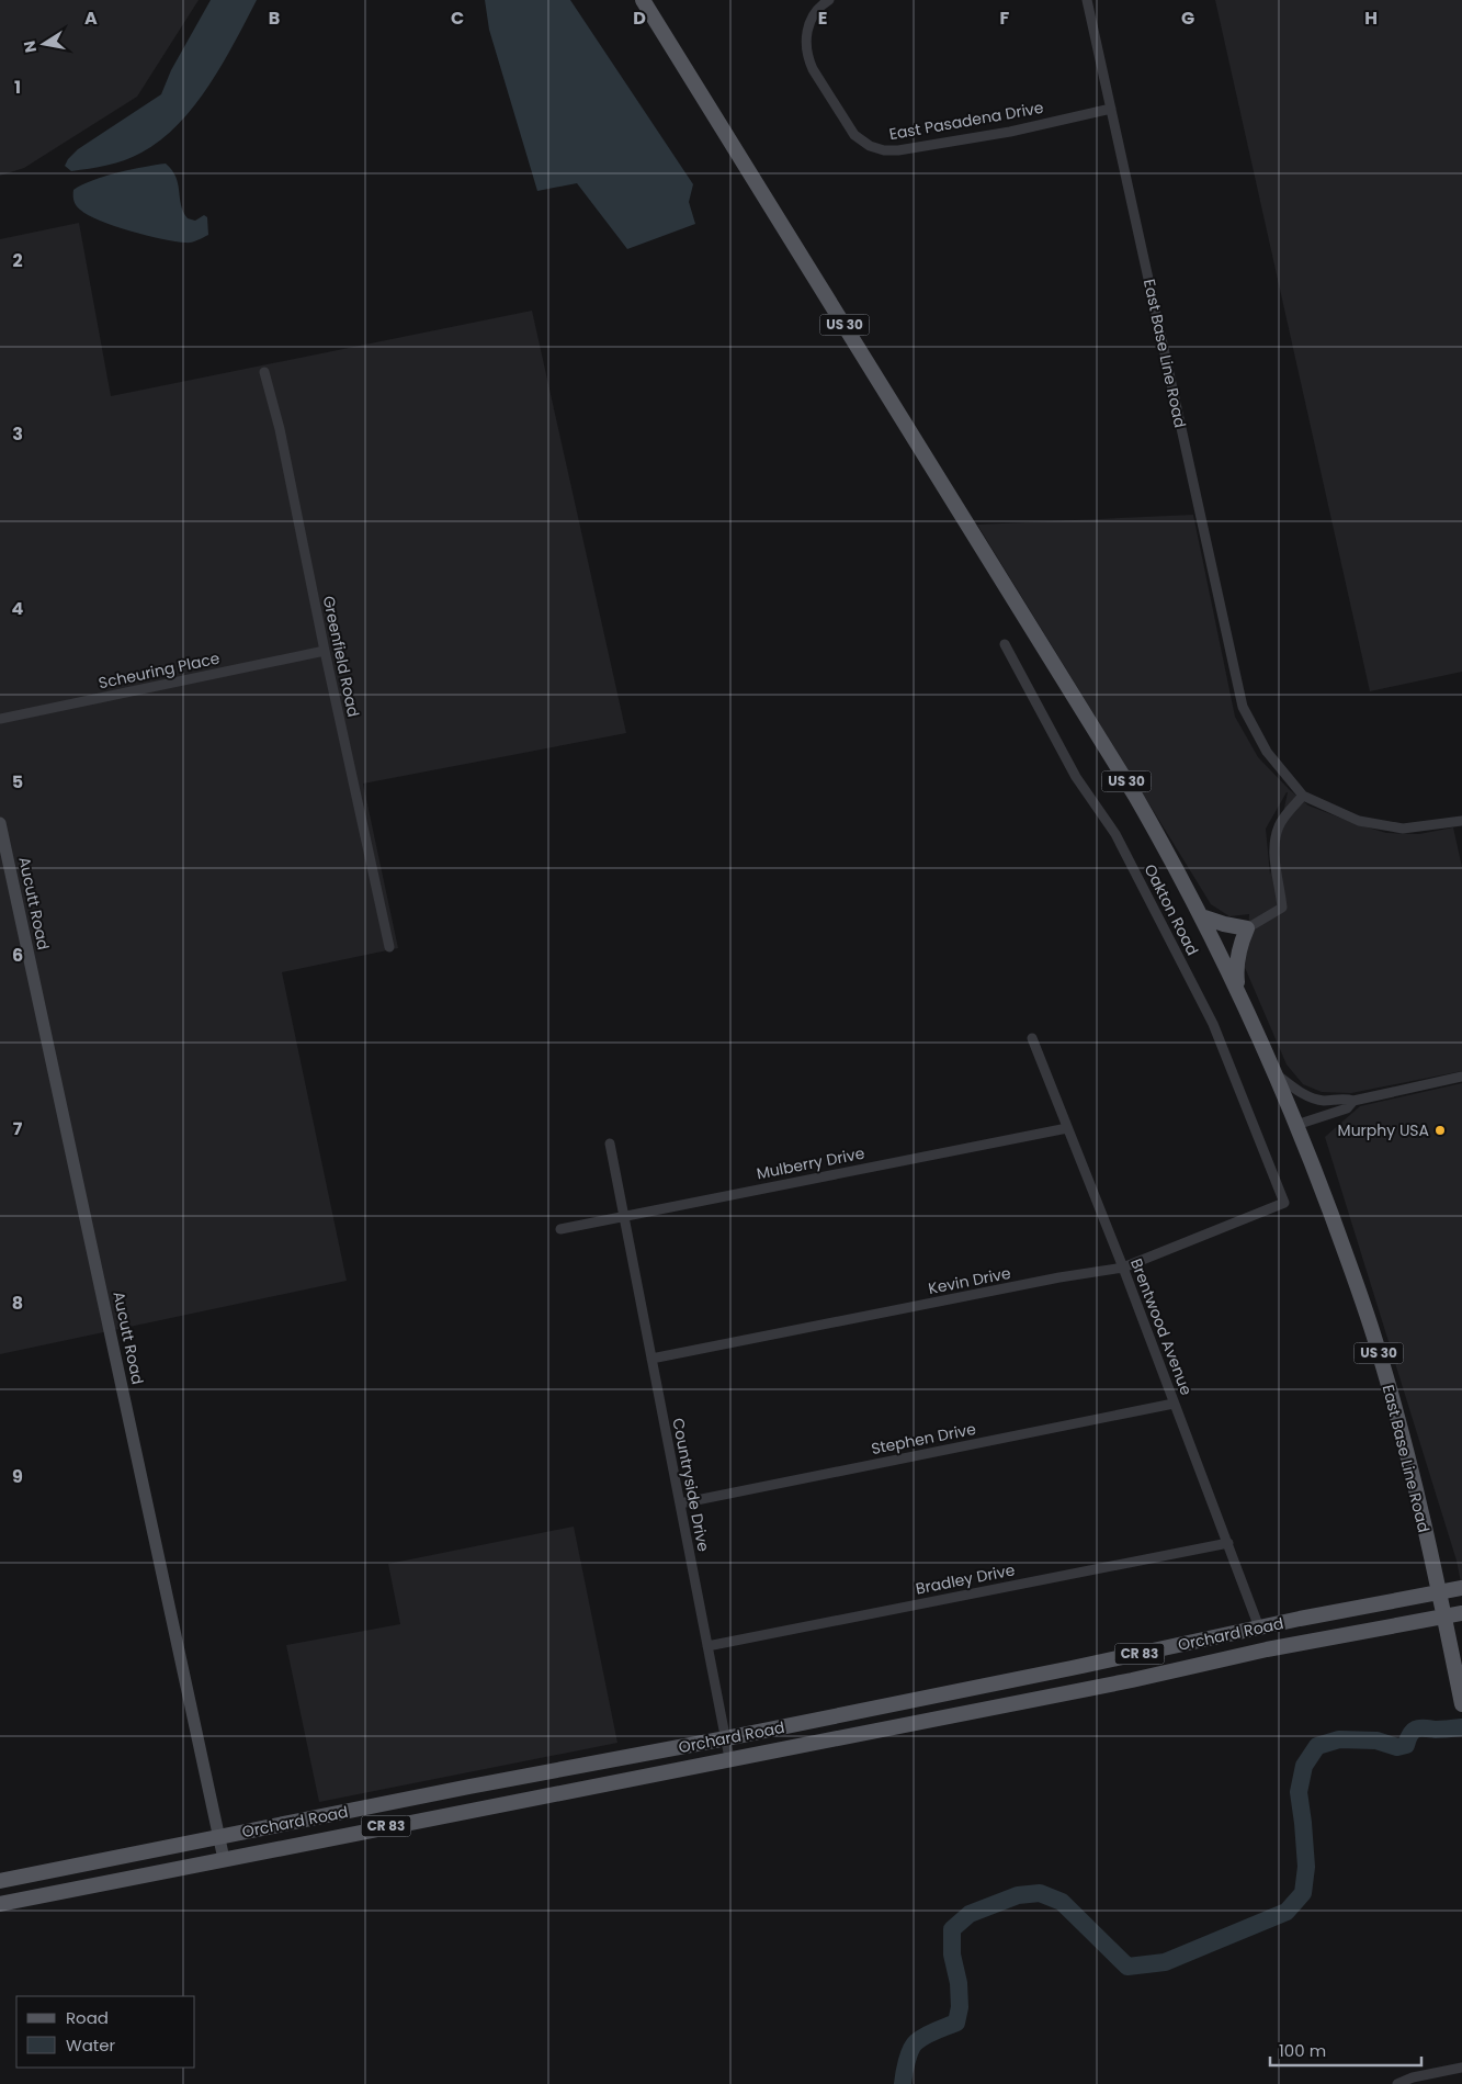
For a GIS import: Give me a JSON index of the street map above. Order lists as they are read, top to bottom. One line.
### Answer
{"streets":{"main road":["US 30","East Base Line Road","Orchard Road","CR 83"],"street":["East Pasadena Drive","Greenfield Road","Scheuring Place","Aucutt Road","Oakton Road","Mulberry Drive","Kevin Drive","Brentwood Avenue","Stephen Drive","Countryside Drive","Bradley Drive"]},"crossings":[["East Pasadena Drive","East Base Line Road"],["US 30","East Base Line Road"],["East Base Line Road","Orchard Road"],["Greenfield Road","Scheuring Place"],["Aucutt Road","Orchard Road"],["Oakton Road","Kevin Drive"],["Mulberry Drive","Brentwood Avenue"],["Mulberry Drive","Countryside Drive"],["Kevin Drive","Brentwood Avenue"],["Kevin Drive","Countryside Drive"],["Brentwood Avenue","Stephen Drive"],["Brentwood Avenue","Bradley Drive"],["Brentwood Avenue","Orchard Road"],["Stephen Drive","Countryside Drive"],["Countryside Drive","Bradley Drive"],["Countryside Drive","Orchard Road"]],"places":["Murphy USA"],"legend":["Road","Water"],"scale_bar":"100 m","north":"left","grid":{"columns":["A","B","C","D","E","F","G","H"],"rows":["1","2","3","4","5","6","7","8","9"]}}
